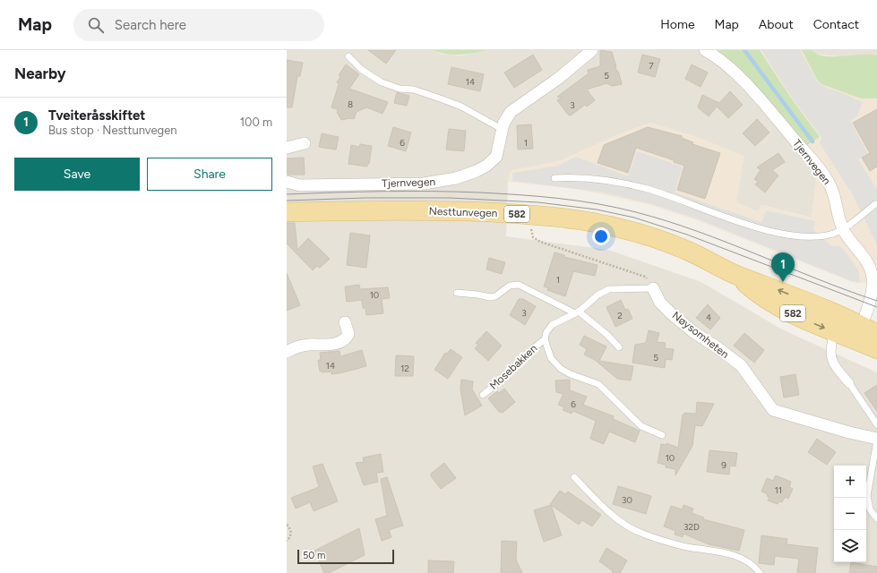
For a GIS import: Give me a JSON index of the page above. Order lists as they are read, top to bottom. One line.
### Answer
{"streets":{"main road":["Nesttunvegen","582"],"street":["Tjernvegen","Nøysomheten"],"lane":["Mosebakken"]},"crossings":[["Tjernvegen","Nesttunvegen"],["Nøysomheten","Mosebakken"]],"house_numbers":["7","5","14","8","3","6","1","1","10","3","2","4","5","14","12","6","10","9","11","30","32D"],"scale_bar":"50 m","page":{"header":"Map","search":"Search here","nav":["Home","Map","About","Contact"],"heading":"Nearby","list":[{"mark":"1","name":"Tveiteråsskiftet","note":"Bus stop · Nesttunvegen","value":"100 m"}],"buttons":["Save","Share"],"pins":"1","map_buttons":["+","−"],"scale":"50 m"}}
